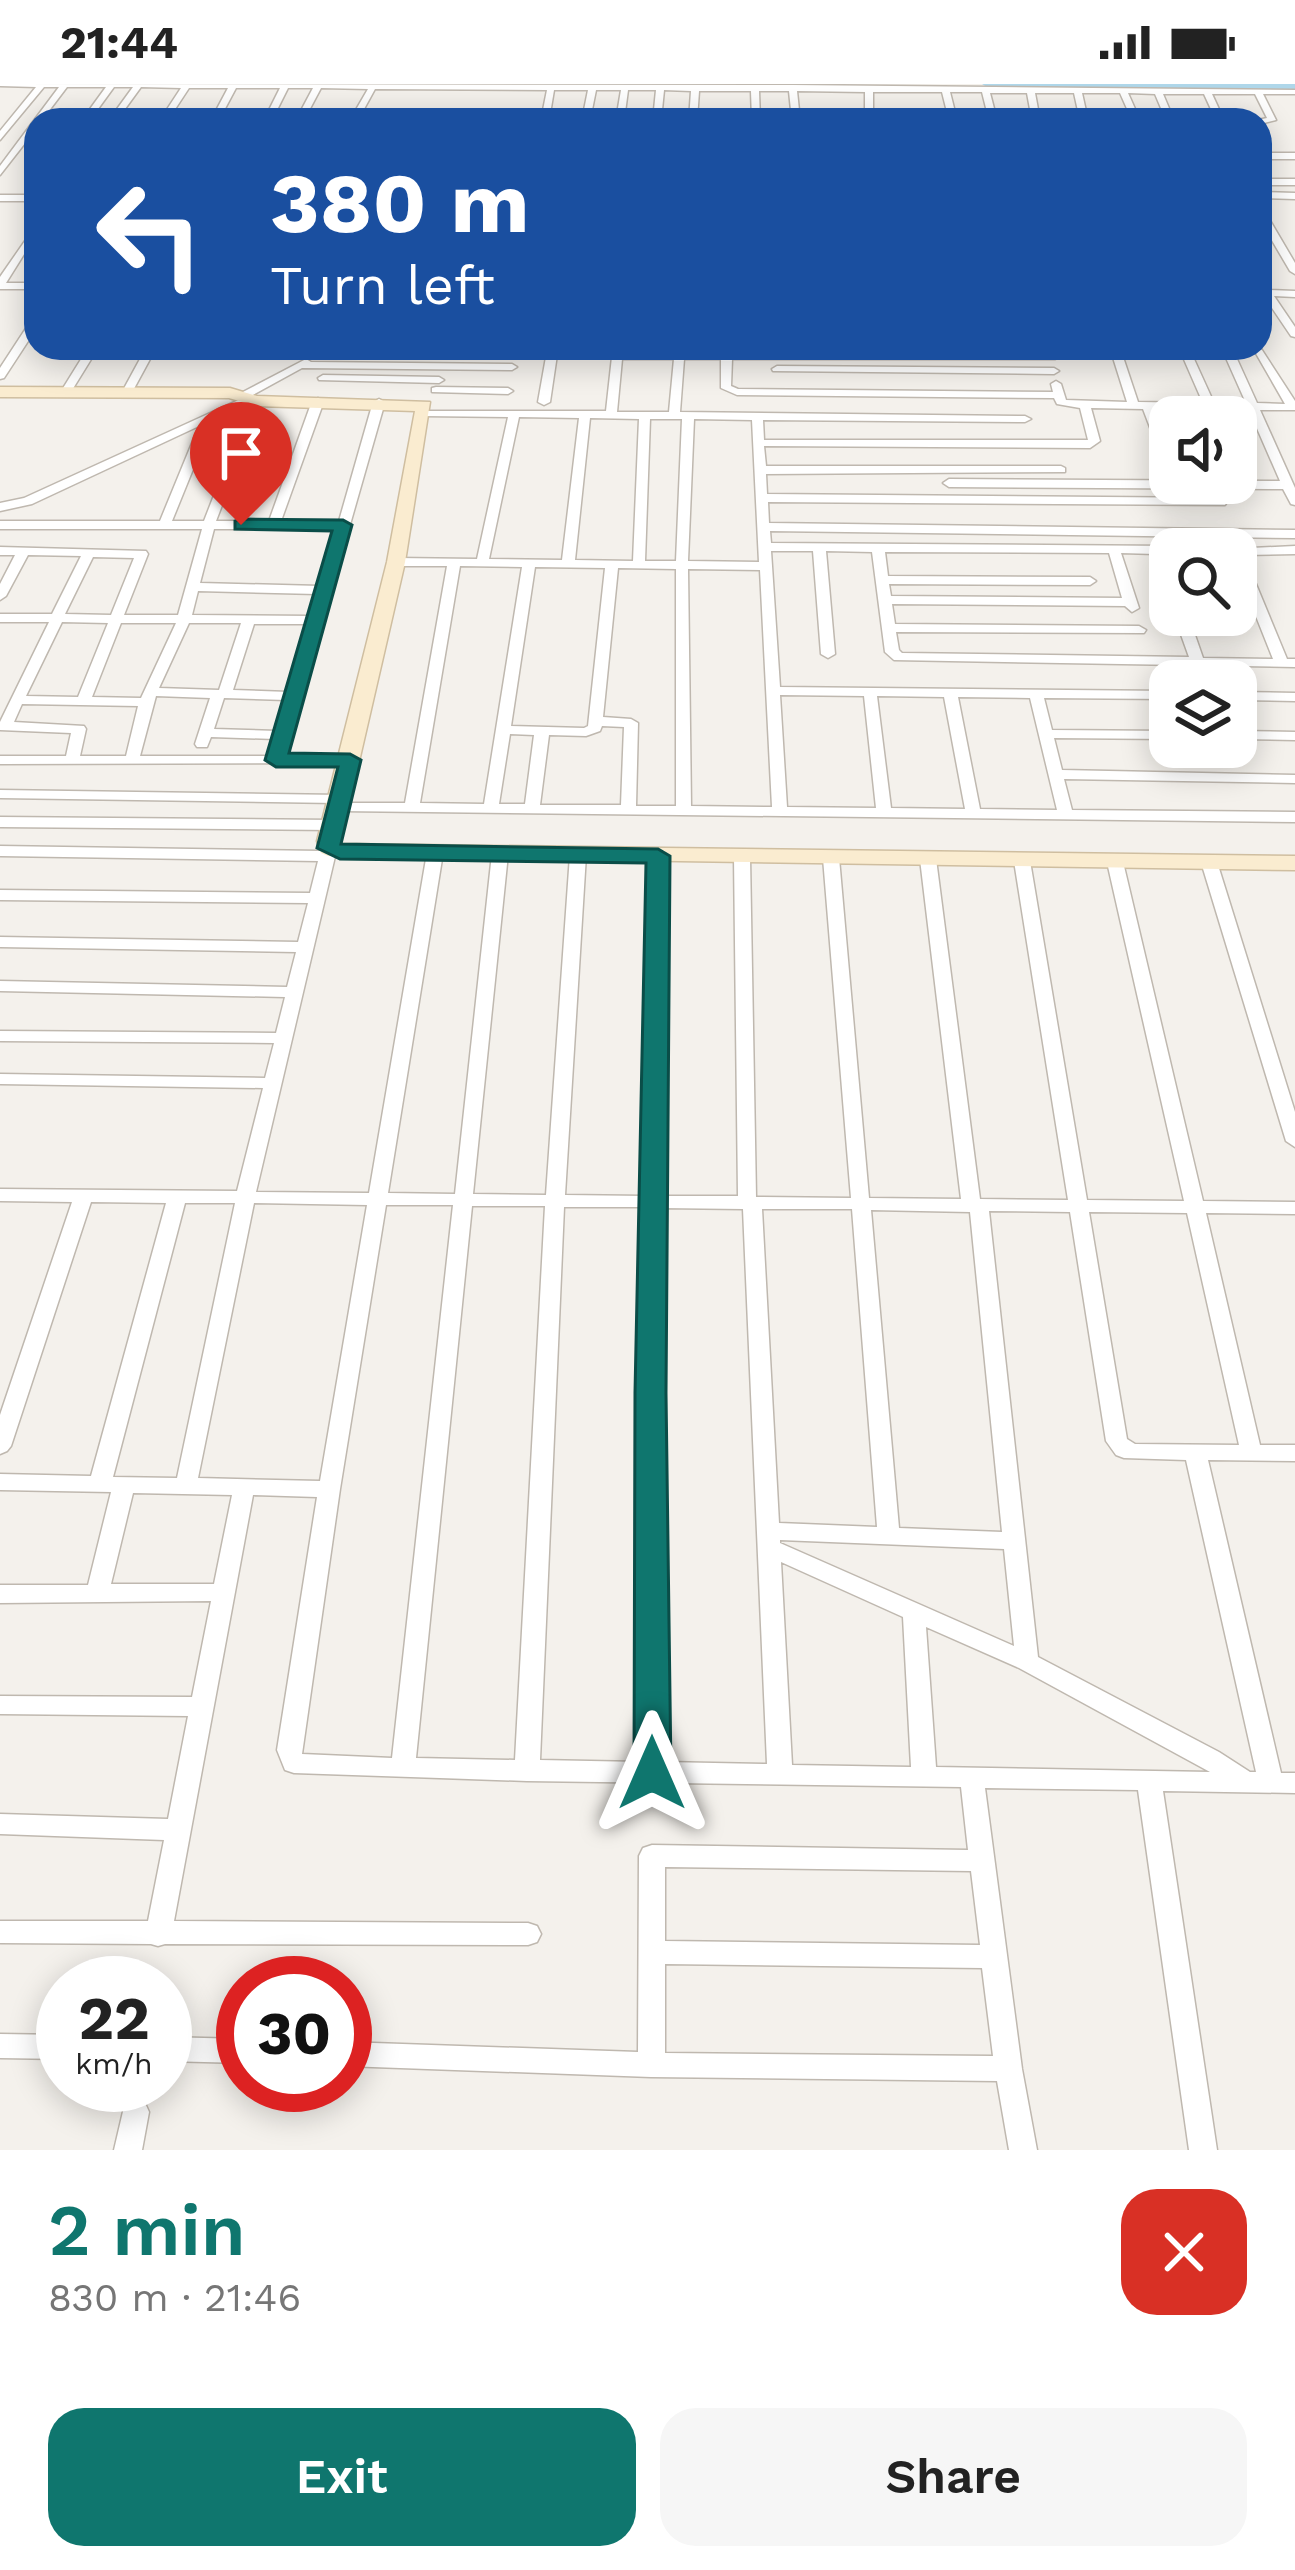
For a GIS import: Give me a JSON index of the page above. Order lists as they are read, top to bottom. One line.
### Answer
{"page":{"status":"21:44","turn":["380 m","Turn left"],"speed":"22 km/h","limit":"30","heading":["2 min","830 m · 21:46"],"buttons":["Exit","Share"]}}
